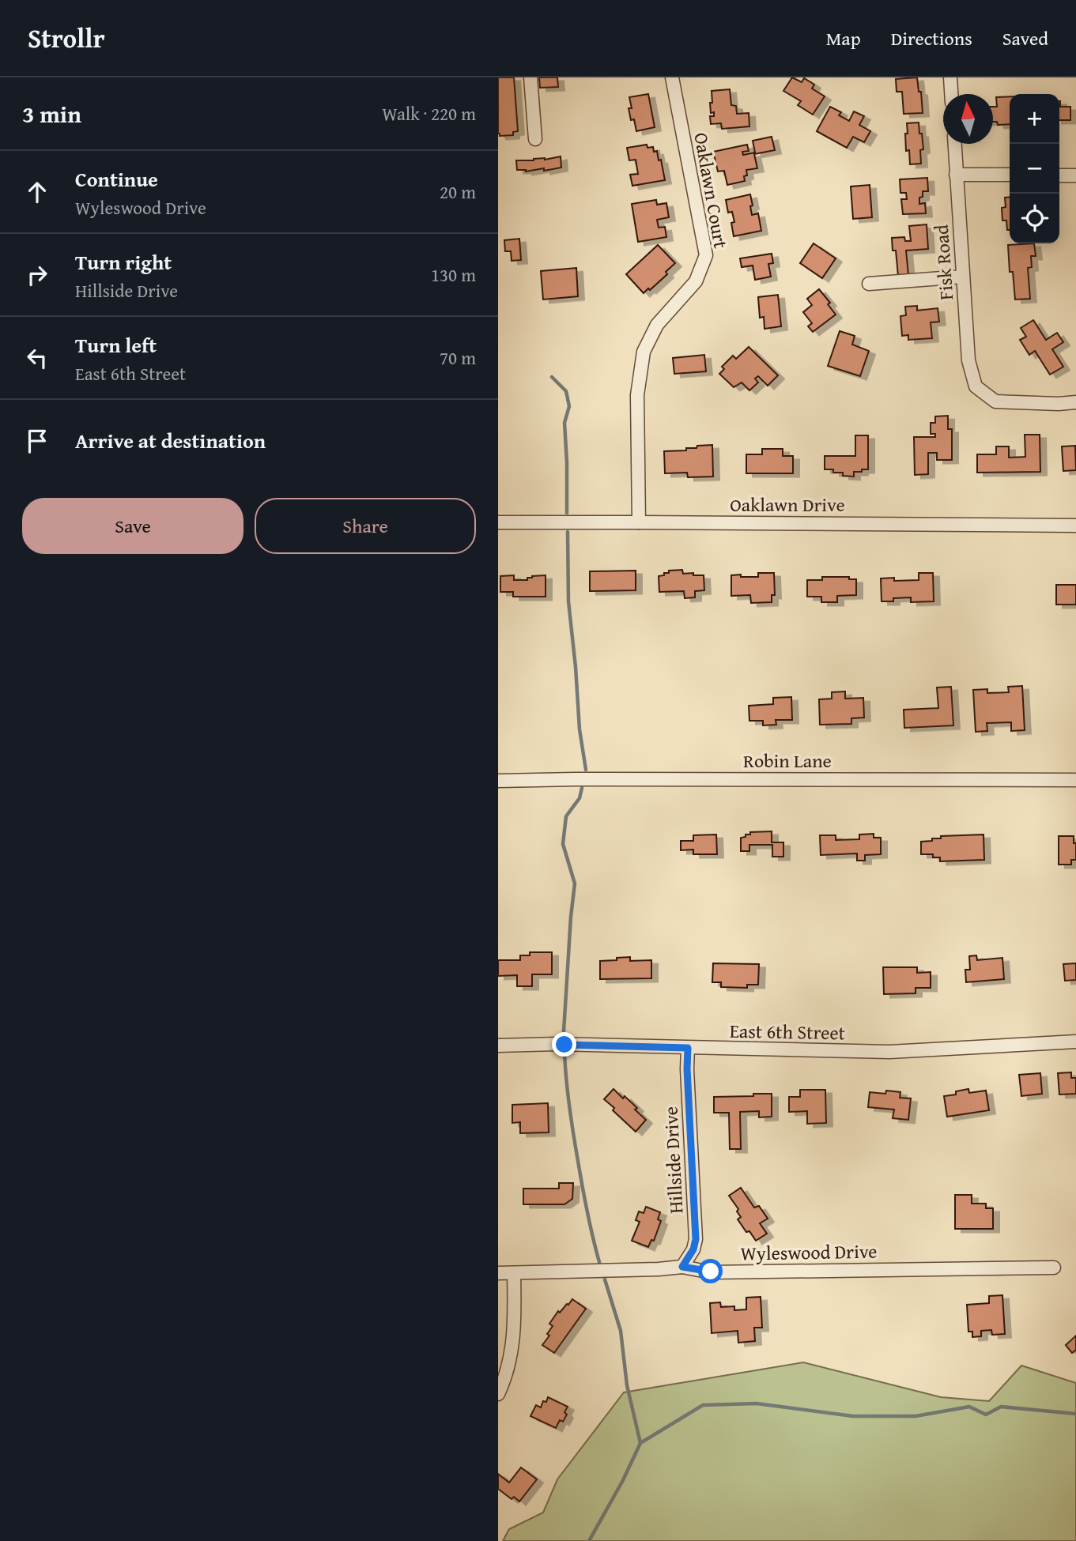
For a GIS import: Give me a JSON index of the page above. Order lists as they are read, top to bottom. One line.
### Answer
{"streets":{"street":["Oaklawn Court","Fisk Road","Oaklawn Drive","Robin Lane","East 6th Street","Hillside Drive","Wyleswood Drive"]},"crossings":[["Oaklawn Court","Oaklawn Drive"],["East 6th Street","Hillside Drive"],["Hillside Drive","Wyleswood Drive"]],"north":"top","page":{"header":"Strollr","nav":["Map","Directions","Saved"],"heading":["3 min","Walk · 220 m"],"map_buttons":["+","−"],"list":[["Continue","Wyleswood Drive","20 m"],["Turn right","Hillside Drive","130 m"],["Turn left","East 6th Street","70 m"],"Arrive at destination"],"buttons":["Save","Share"]}}
